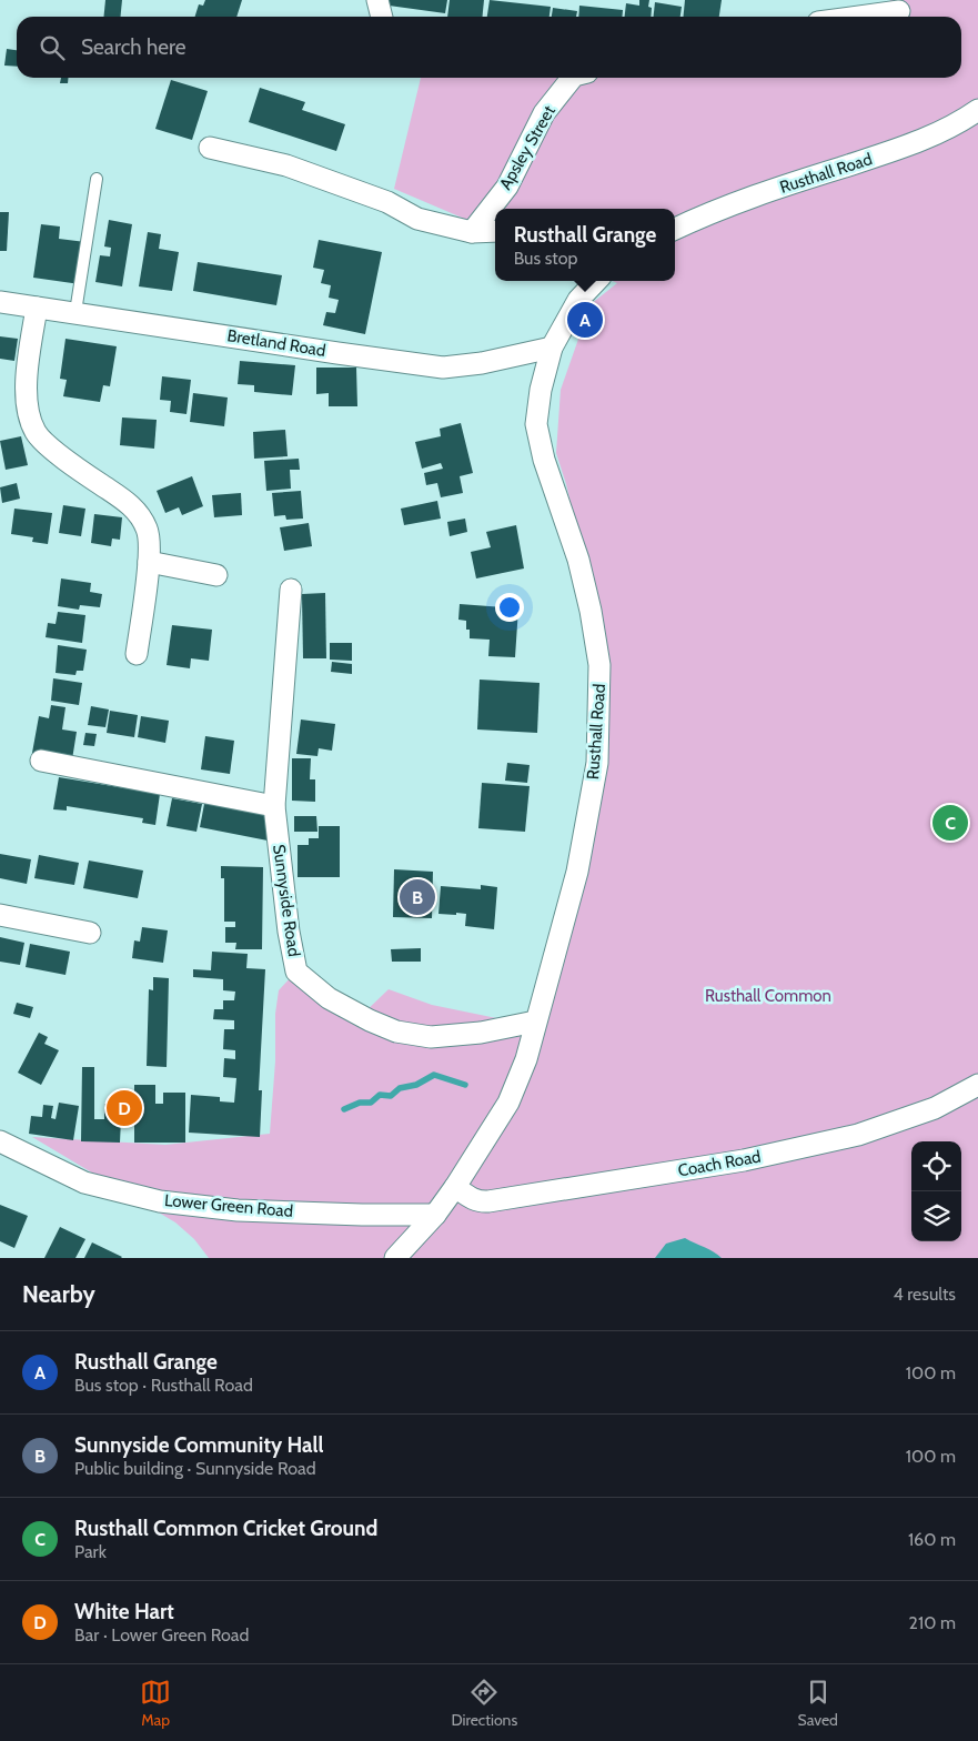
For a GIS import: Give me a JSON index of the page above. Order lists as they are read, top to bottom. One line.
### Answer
{"streets":{"street":["Apsley Street","Rusthall Road","Bretland Road","Sunnyside Road","Coach Road","Lower Green Road"]},"crossings":[["Rusthall Road","Bretland Road"],["Rusthall Road","Sunnyside Road"],["Rusthall Road","Coach Road"],["Rusthall Road","Lower Green Road"]],"parks":["Rusthall Common"],"page":{"search":"Search here","popup":["Rusthall Grange","Bus stop"],"pins":["A","C","B","D"],"heading":["Nearby","4 results"],"list":[{"mark":"A","name":"Rusthall Grange","note":"Bus stop · Rusthall Road","value":"100 m"},{"mark":"B","name":"Sunnyside Community Hall","note":"Public building · Sunnyside Road","value":"100 m"},{"mark":"C","name":"Rusthall Common Cricket Ground","note":"Park","value":"160 m"},{"mark":"D","name":"White Hart","note":"Bar · Lower Green Road","value":"210 m"}],"nav":["Map","Directions","Saved"]}}
